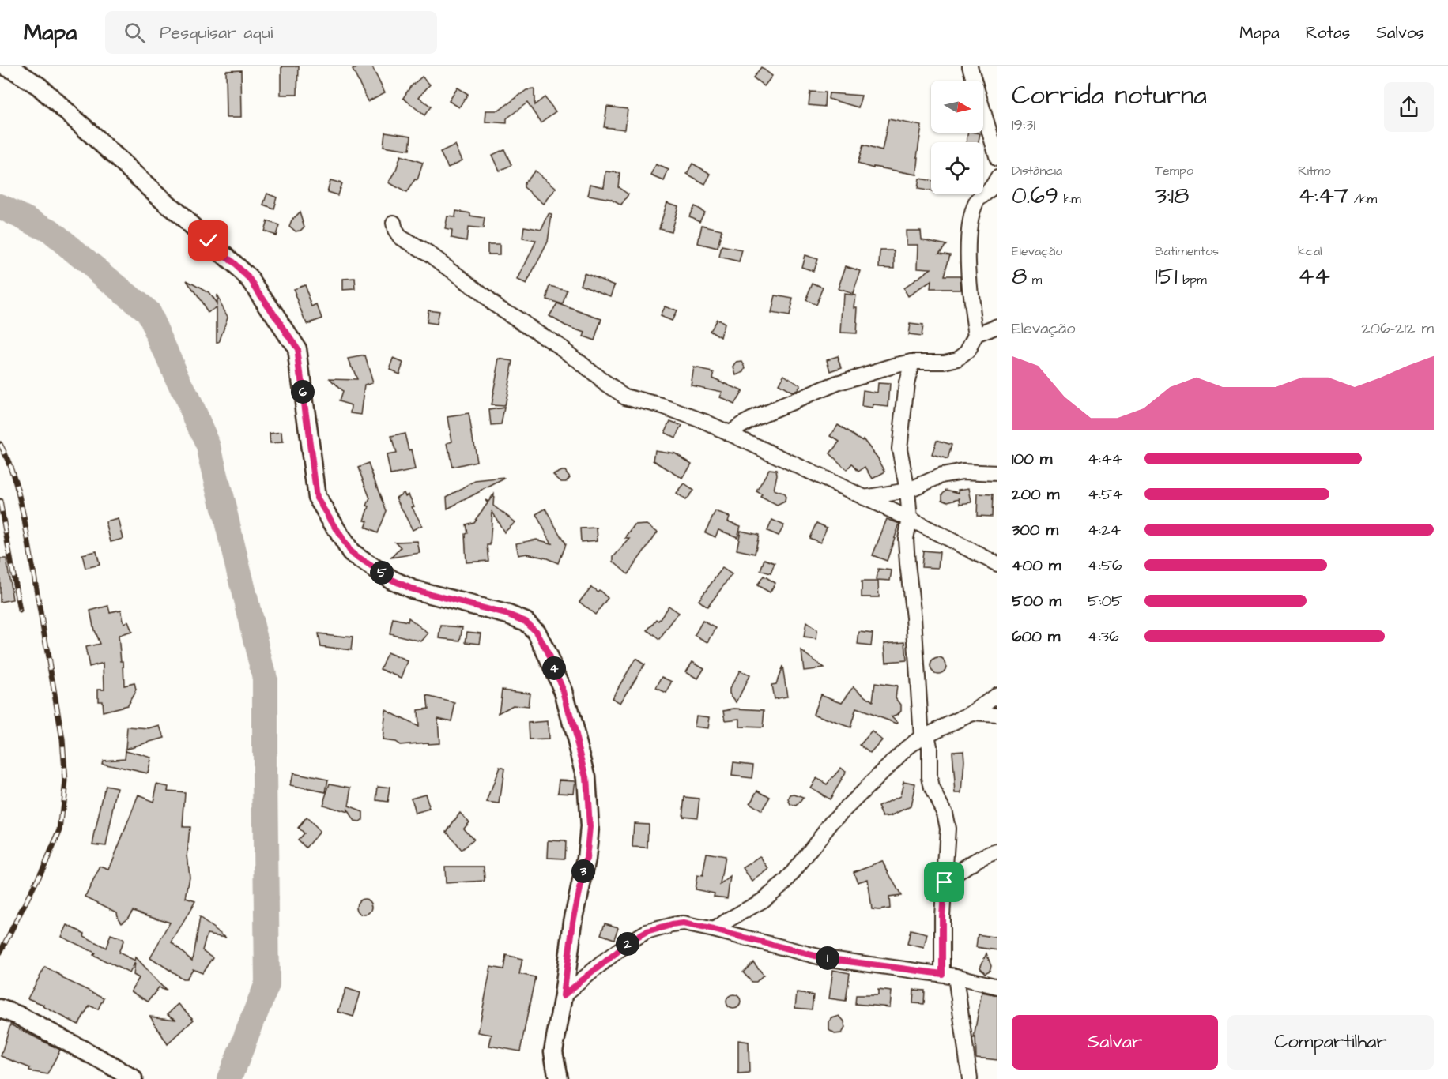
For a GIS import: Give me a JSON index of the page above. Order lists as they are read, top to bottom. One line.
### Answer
{"north":"right","page":{"header":"Mapa","search":"Pesquisar aqui","nav":["Mapa","Rotas","Salvos"],"heading":["Corrida noturna","19:31"],"stats":[["Distância","0.69 km"],["Tempo","3:18"],["Ritmo","4:47 /km"],["Elevação","8 m"],["Batimentos","151 bpm"],["kcal","44"]],"chart":["Elevação","206–212 m"],"pins":["6","5","4","3","2","1"],"list":[{"name":"100 m","note":"4:44"},{"name":"200 m","note":"4:54"},{"name":"300 m","note":"4:24"},{"name":"400 m","note":"4:56"},{"name":"500 m","note":"5:05"},{"name":"600 m","note":"4:36"}],"buttons":["Salvar","Compartilhar"]}}
